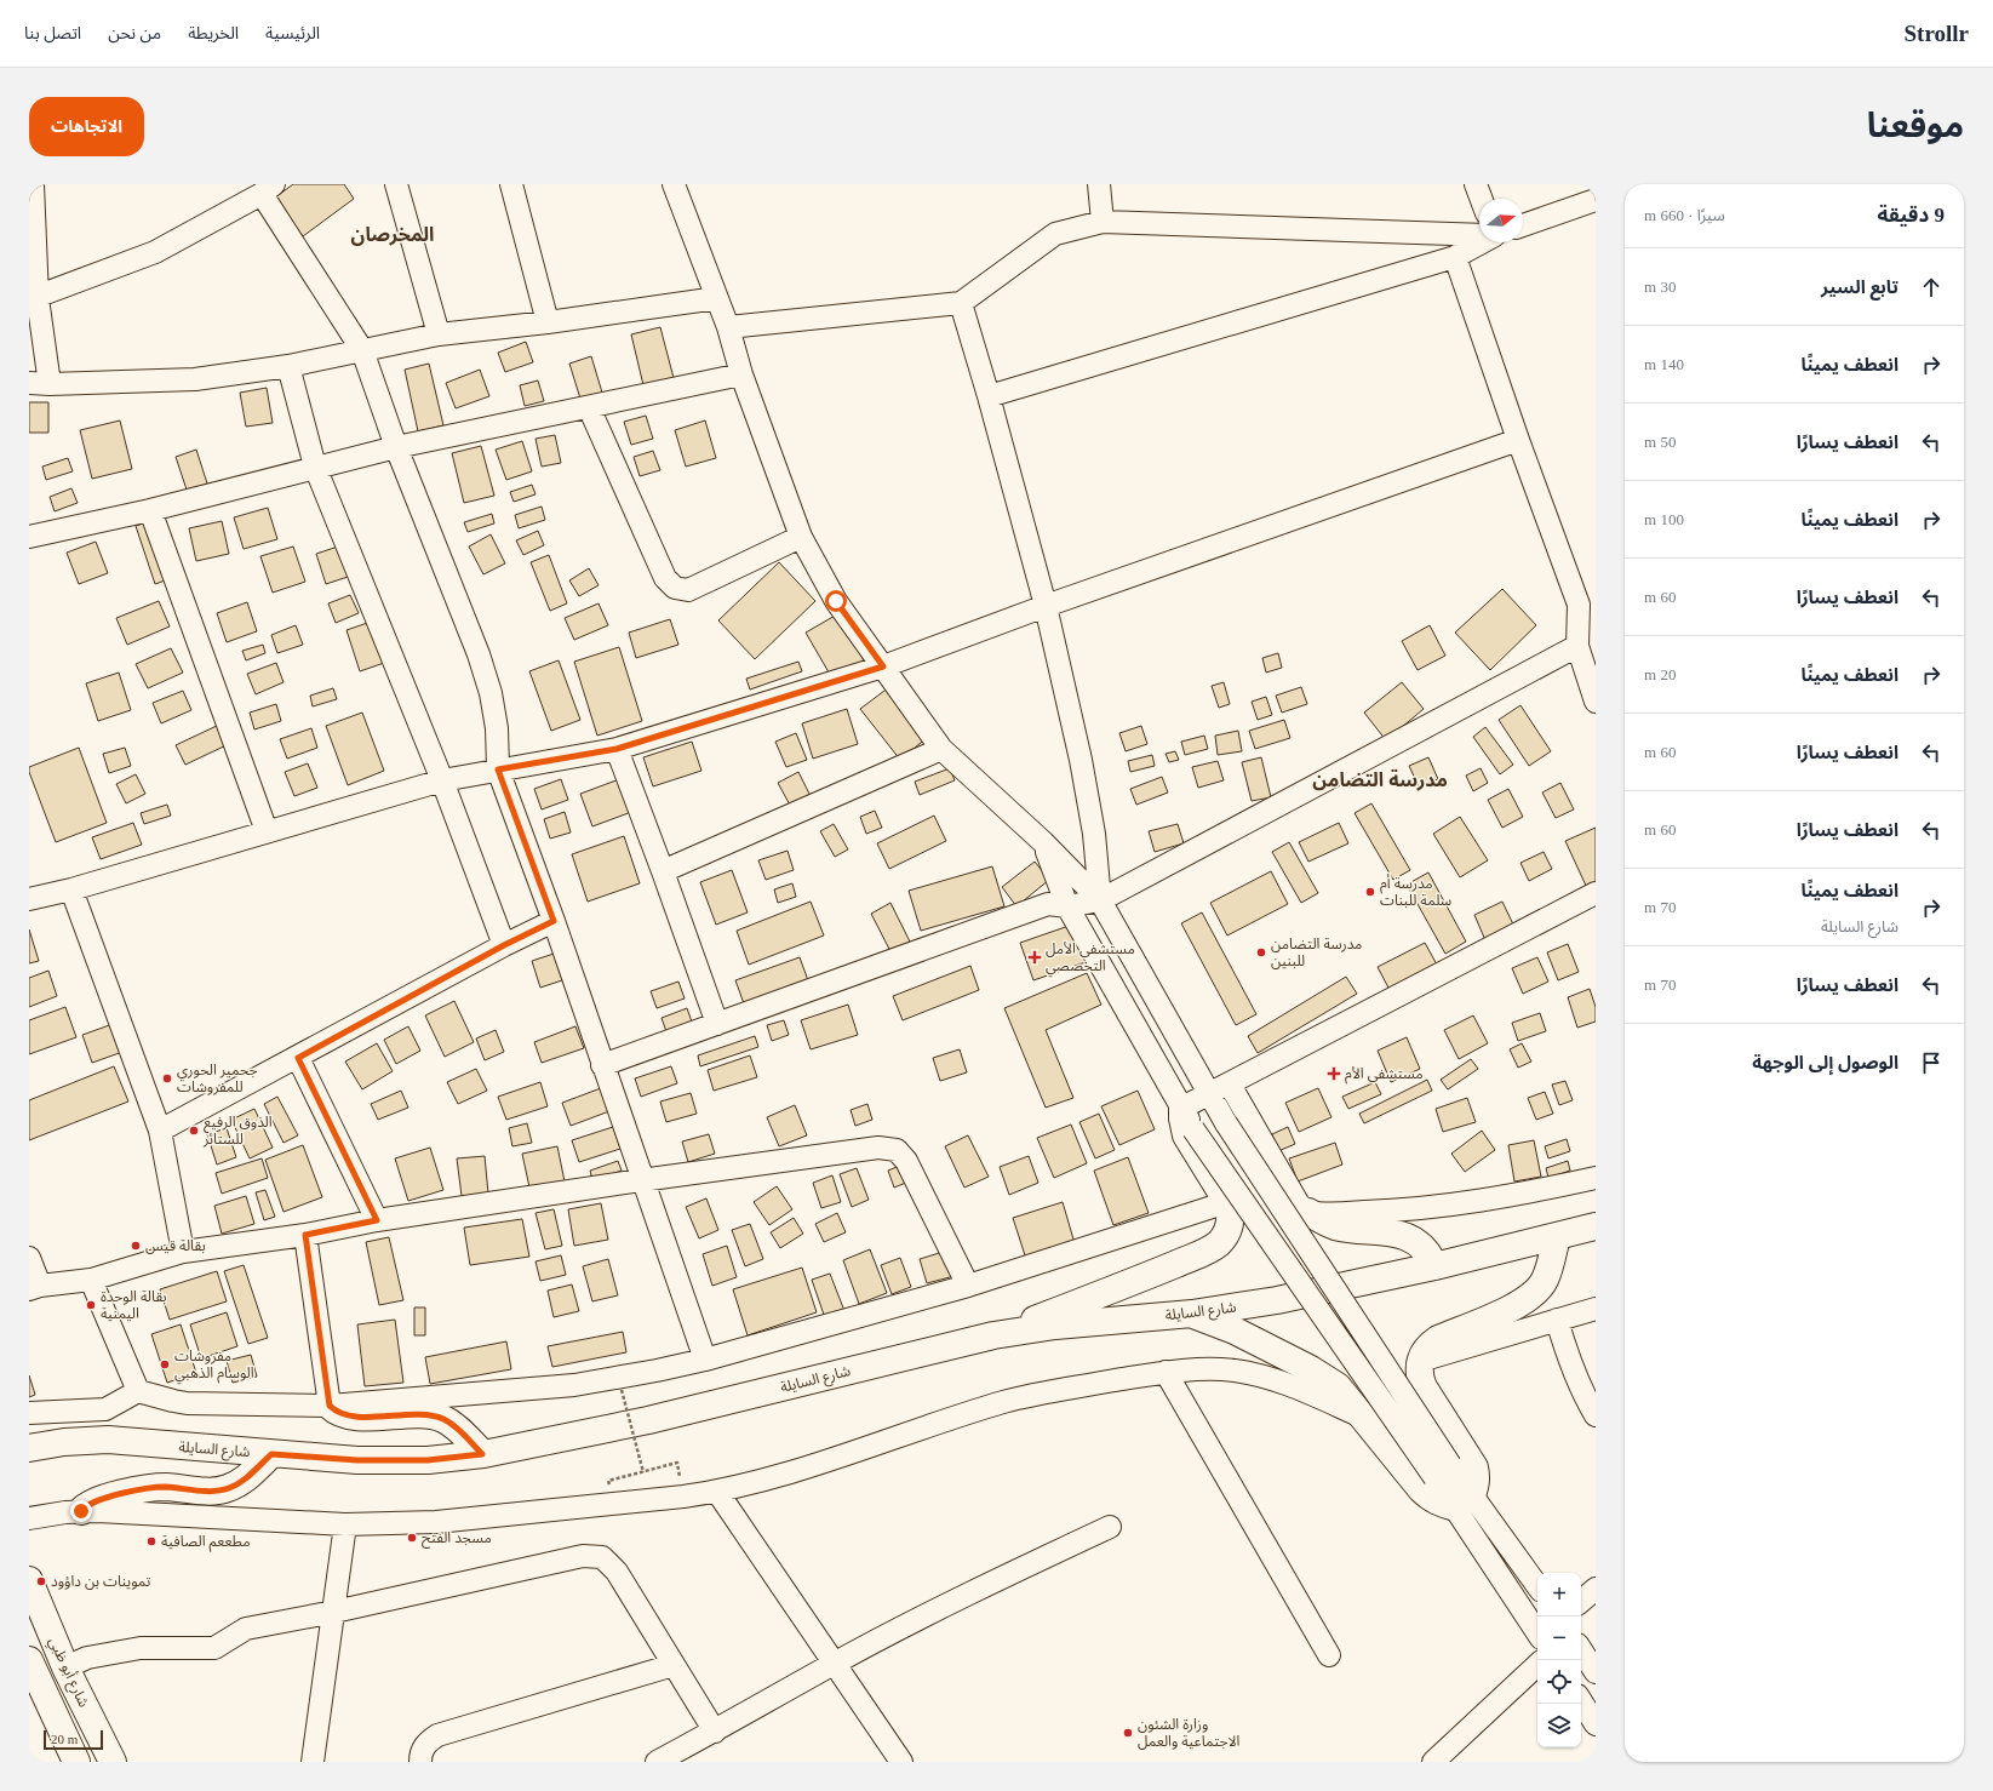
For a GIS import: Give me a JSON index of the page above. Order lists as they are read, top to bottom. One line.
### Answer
{"streets":{"main road":["شارع السايلة","شارع أبو ظبي"]},"districts":["المخرصان","مدرسة التضامن"],"places":{"other":["مدرسة أم سلمة للبنات","مدرسة التضامن للبنين","جحمير الحوري للمفروشات","الذوق الرفيع للستائر","بقالة قيس","بقالة الوحدة اليمنية","مفروشات الوسام الذهبي","مسجد الفتح","مطععم الصافية","تموينات بن داؤود","وزارة الشئون الاجتماعية والعمل"],"health":["مستشفى الأمل التخصصي","مستشفى الأم"]},"scale_bar":"20 m","north":"right","page":{"header":"Strollr","nav":["الرئيسية","الخريطة","من نحن","اتصل بنا"],"title":"موقعنا","buttons":"الاتجاهات","heading":["9 دقيقة","سيرًا · 660 m"],"list":[["تابع السير","30 m"],["انعطف يمينًا","140 m"],["انعطف يسارًا","50 m"],["انعطف يمينًا","100 m"],["انعطف يسارًا","60 m"],["انعطف يمينًا","20 m"],["انعطف يسارًا","60 m"],["انعطف يسارًا","60 m"],["انعطف يمينًا","شارع السايلة","70 m"],["انعطف يسارًا","70 m"],"الوصول إلى الوجهة"],"map_buttons":["+","−"],"scale":"20 m"}}
